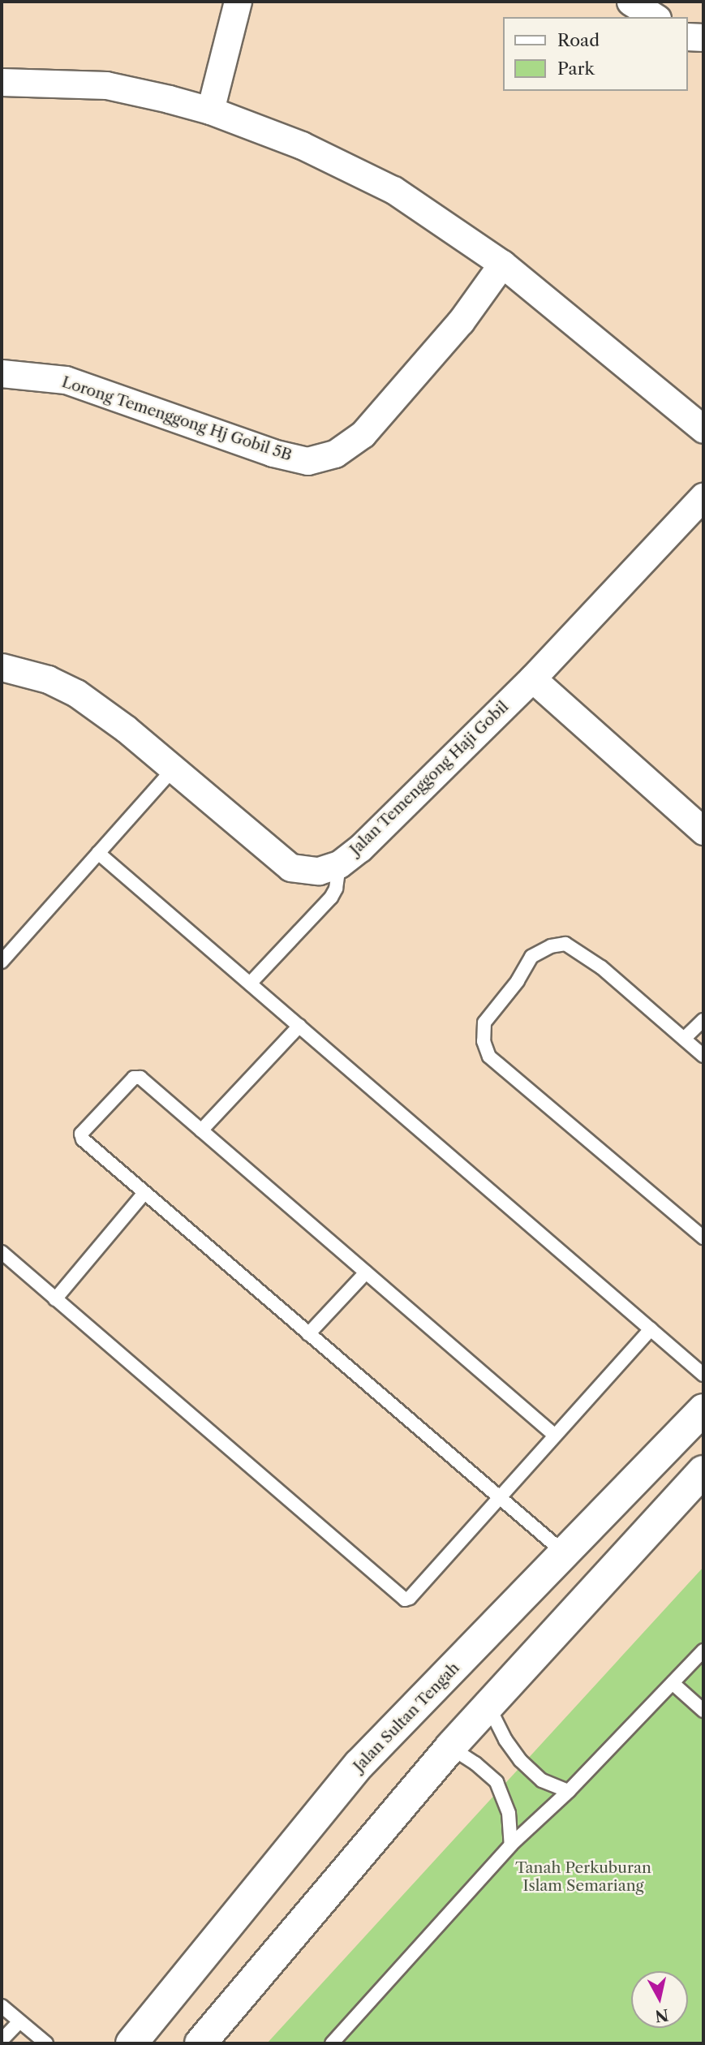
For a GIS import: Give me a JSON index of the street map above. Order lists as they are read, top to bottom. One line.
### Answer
{"streets":{"main road":["Jalan Sultan Tengah"],"street":["Lorong Temenggong Hj Gobil 5B","Jalan Temenggong Haji Gobil"]},"parks":["Tanah Perkuburan Islam Semariang"],"legend":["Road","Park"],"north":"bottom"}
